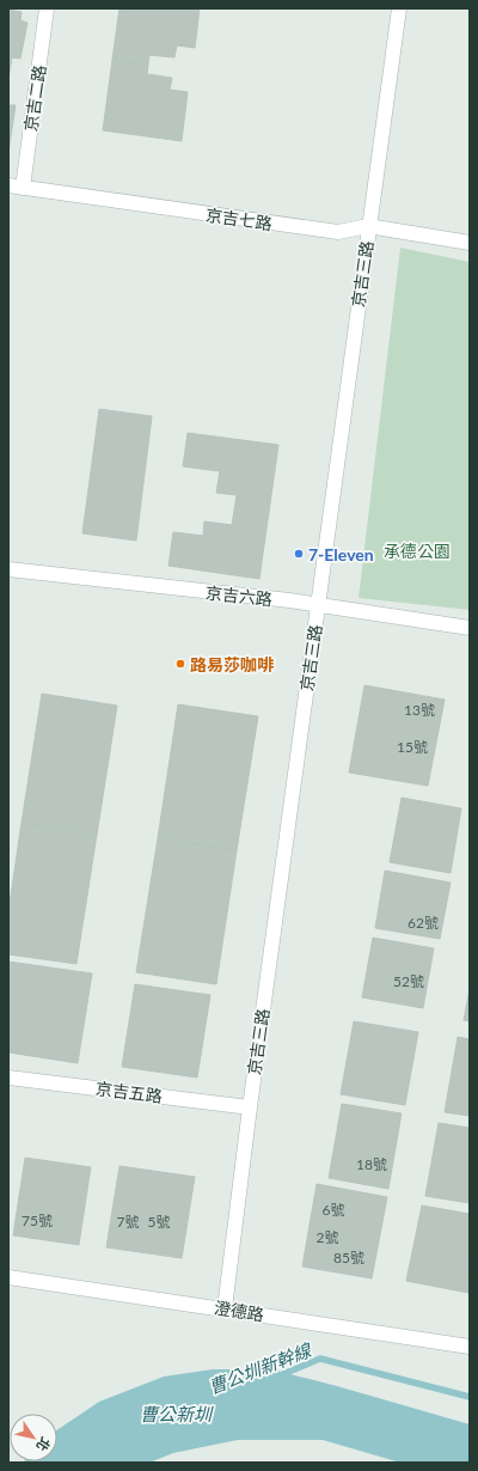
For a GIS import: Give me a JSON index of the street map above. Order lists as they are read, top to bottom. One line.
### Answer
{"streets":{"street":["京吉二路","京吉七路","京吉三路","京吉六路","京吉五路","澄德路"]},"crossings":[["京吉二路","京吉七路"],["京吉七路","京吉三路"],["京吉三路","京吉六路"],["京吉三路","京吉五路"],["京吉三路","澄德路"]],"water":["曹公圳新幹線","曹公新圳"],"parks":["承德公園"],"places":["7-Eleven","路易莎咖啡"],"house_numbers":["13號","15號","62號","52號","18號","6號","75號","7號","5號","2號","85號"],"north":"bottom right"}
